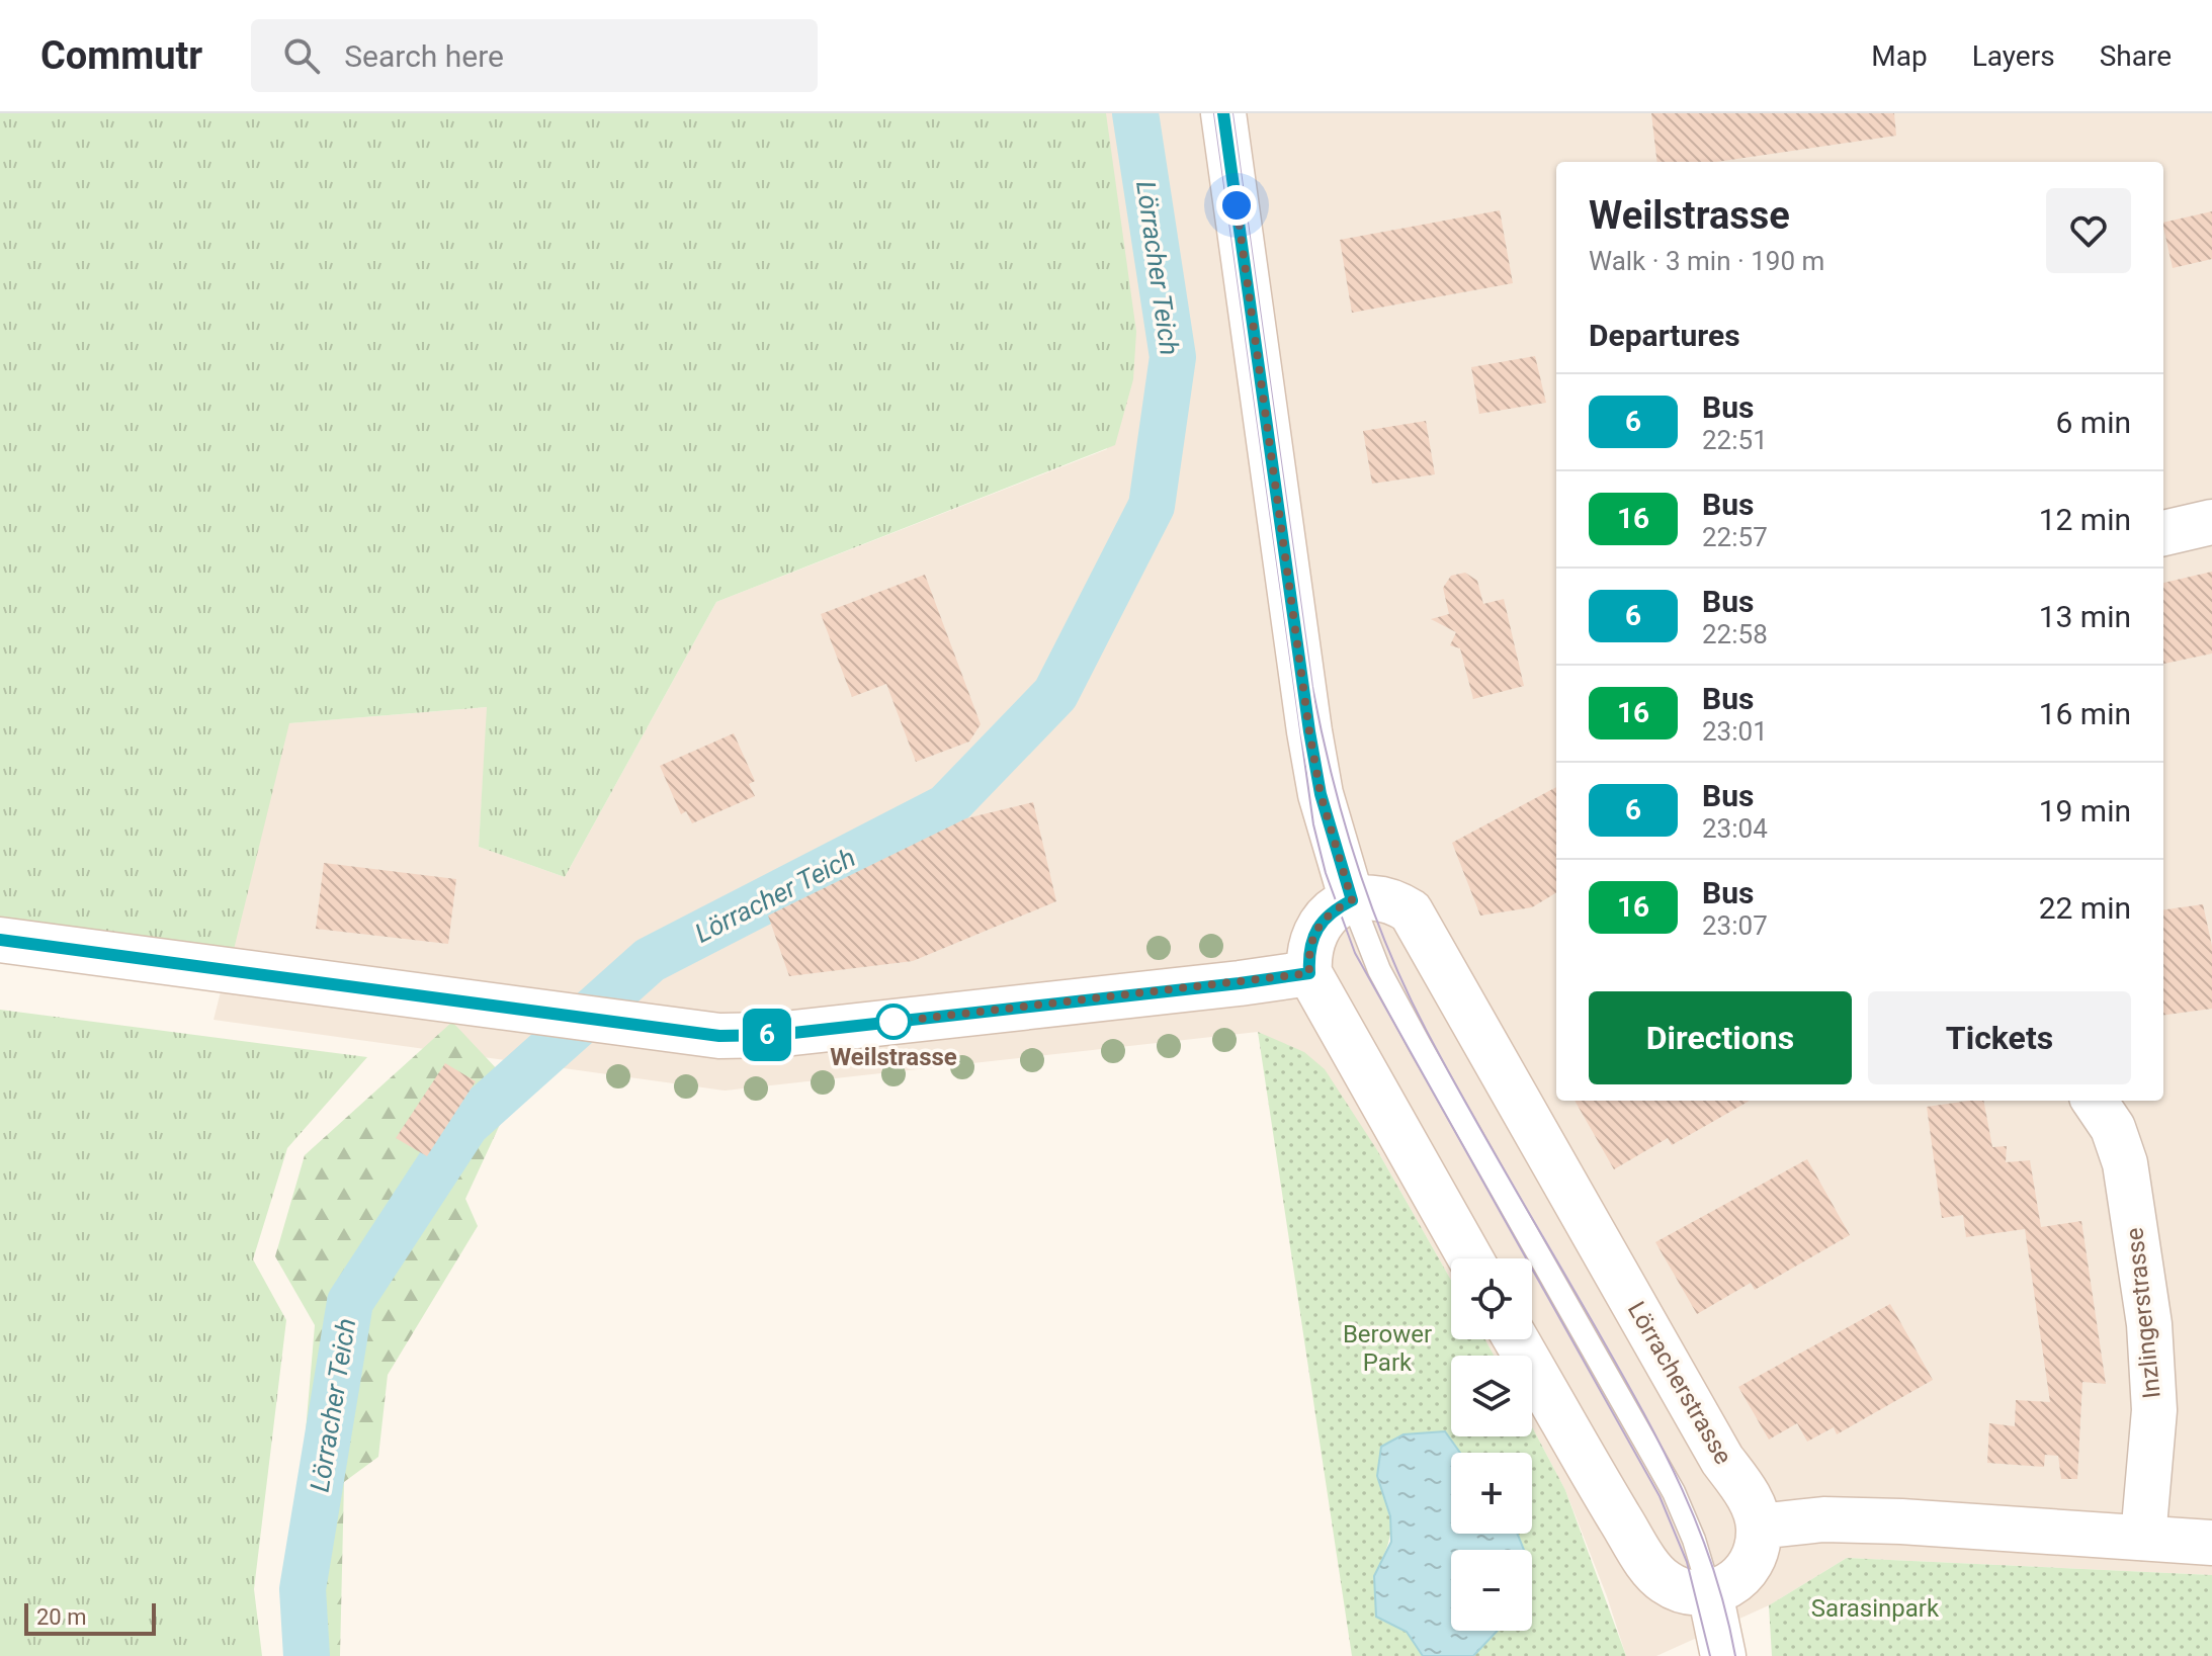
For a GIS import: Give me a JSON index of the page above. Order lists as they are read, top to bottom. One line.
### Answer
{"streets":{"main road":["Inzlingerstrasse","Lörracherstrasse"]},"water":["Lörracher Teich"],"parks":["Berower Park","Sarasinpark"],"places":["Weilstrasse"],"lines":["bus line 6"],"scale_bar":"20 m","page":{"header":"Commutr","search":"Search here","nav":["Map","Layers","Share"],"on_map":"6","heading":[["Weilstrasse","Walk · 3 min · 190 m"],"Departures"],"list":[{"mark":"6","name":"Bus","note":"22:51","value":"6 min"},{"mark":"16","name":"Bus","note":"22:57","value":"12 min"},{"mark":"6","name":"Bus","note":"22:58","value":"13 min"},{"mark":"16","name":"Bus","note":"23:01","value":"16 min"},{"mark":"6","name":"Bus","note":"23:04","value":"19 min"},{"mark":"16","name":"Bus","note":"23:07","value":"22 min"}],"buttons":["Directions","Tickets"],"map_buttons":["+","−"],"scale":"20 m"}}
